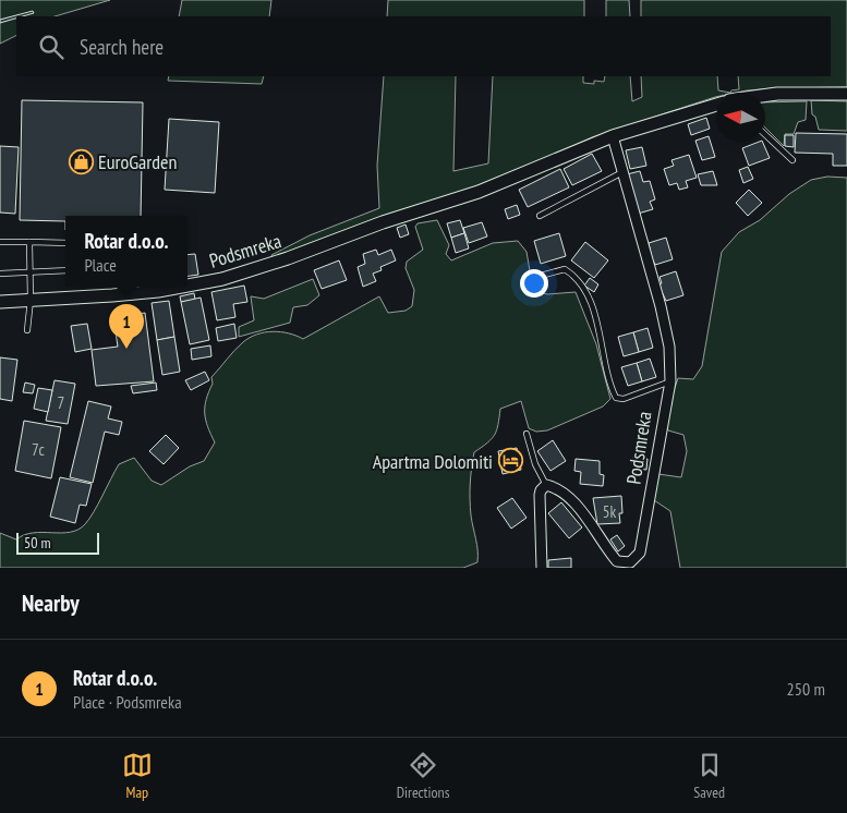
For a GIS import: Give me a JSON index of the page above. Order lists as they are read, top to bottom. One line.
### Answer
{"streets":{"street":["Podsmreka"]},"places":{"shop":["EuroGarden"],"hotel":["Apartma Dolomiti"]},"house_numbers":["7","7c","5k"],"scale_bar":"50 m","north":"left","page":{"search":"Search here","popup":["Rotar d.o.o.","Place"],"pins":"1","scale":"50 m","heading":"Nearby","list":[{"mark":"1","name":"Rotar d.o.o.","note":"Place · Podsmreka","value":"250 m"}],"nav":["Map","Directions","Saved"]}}
